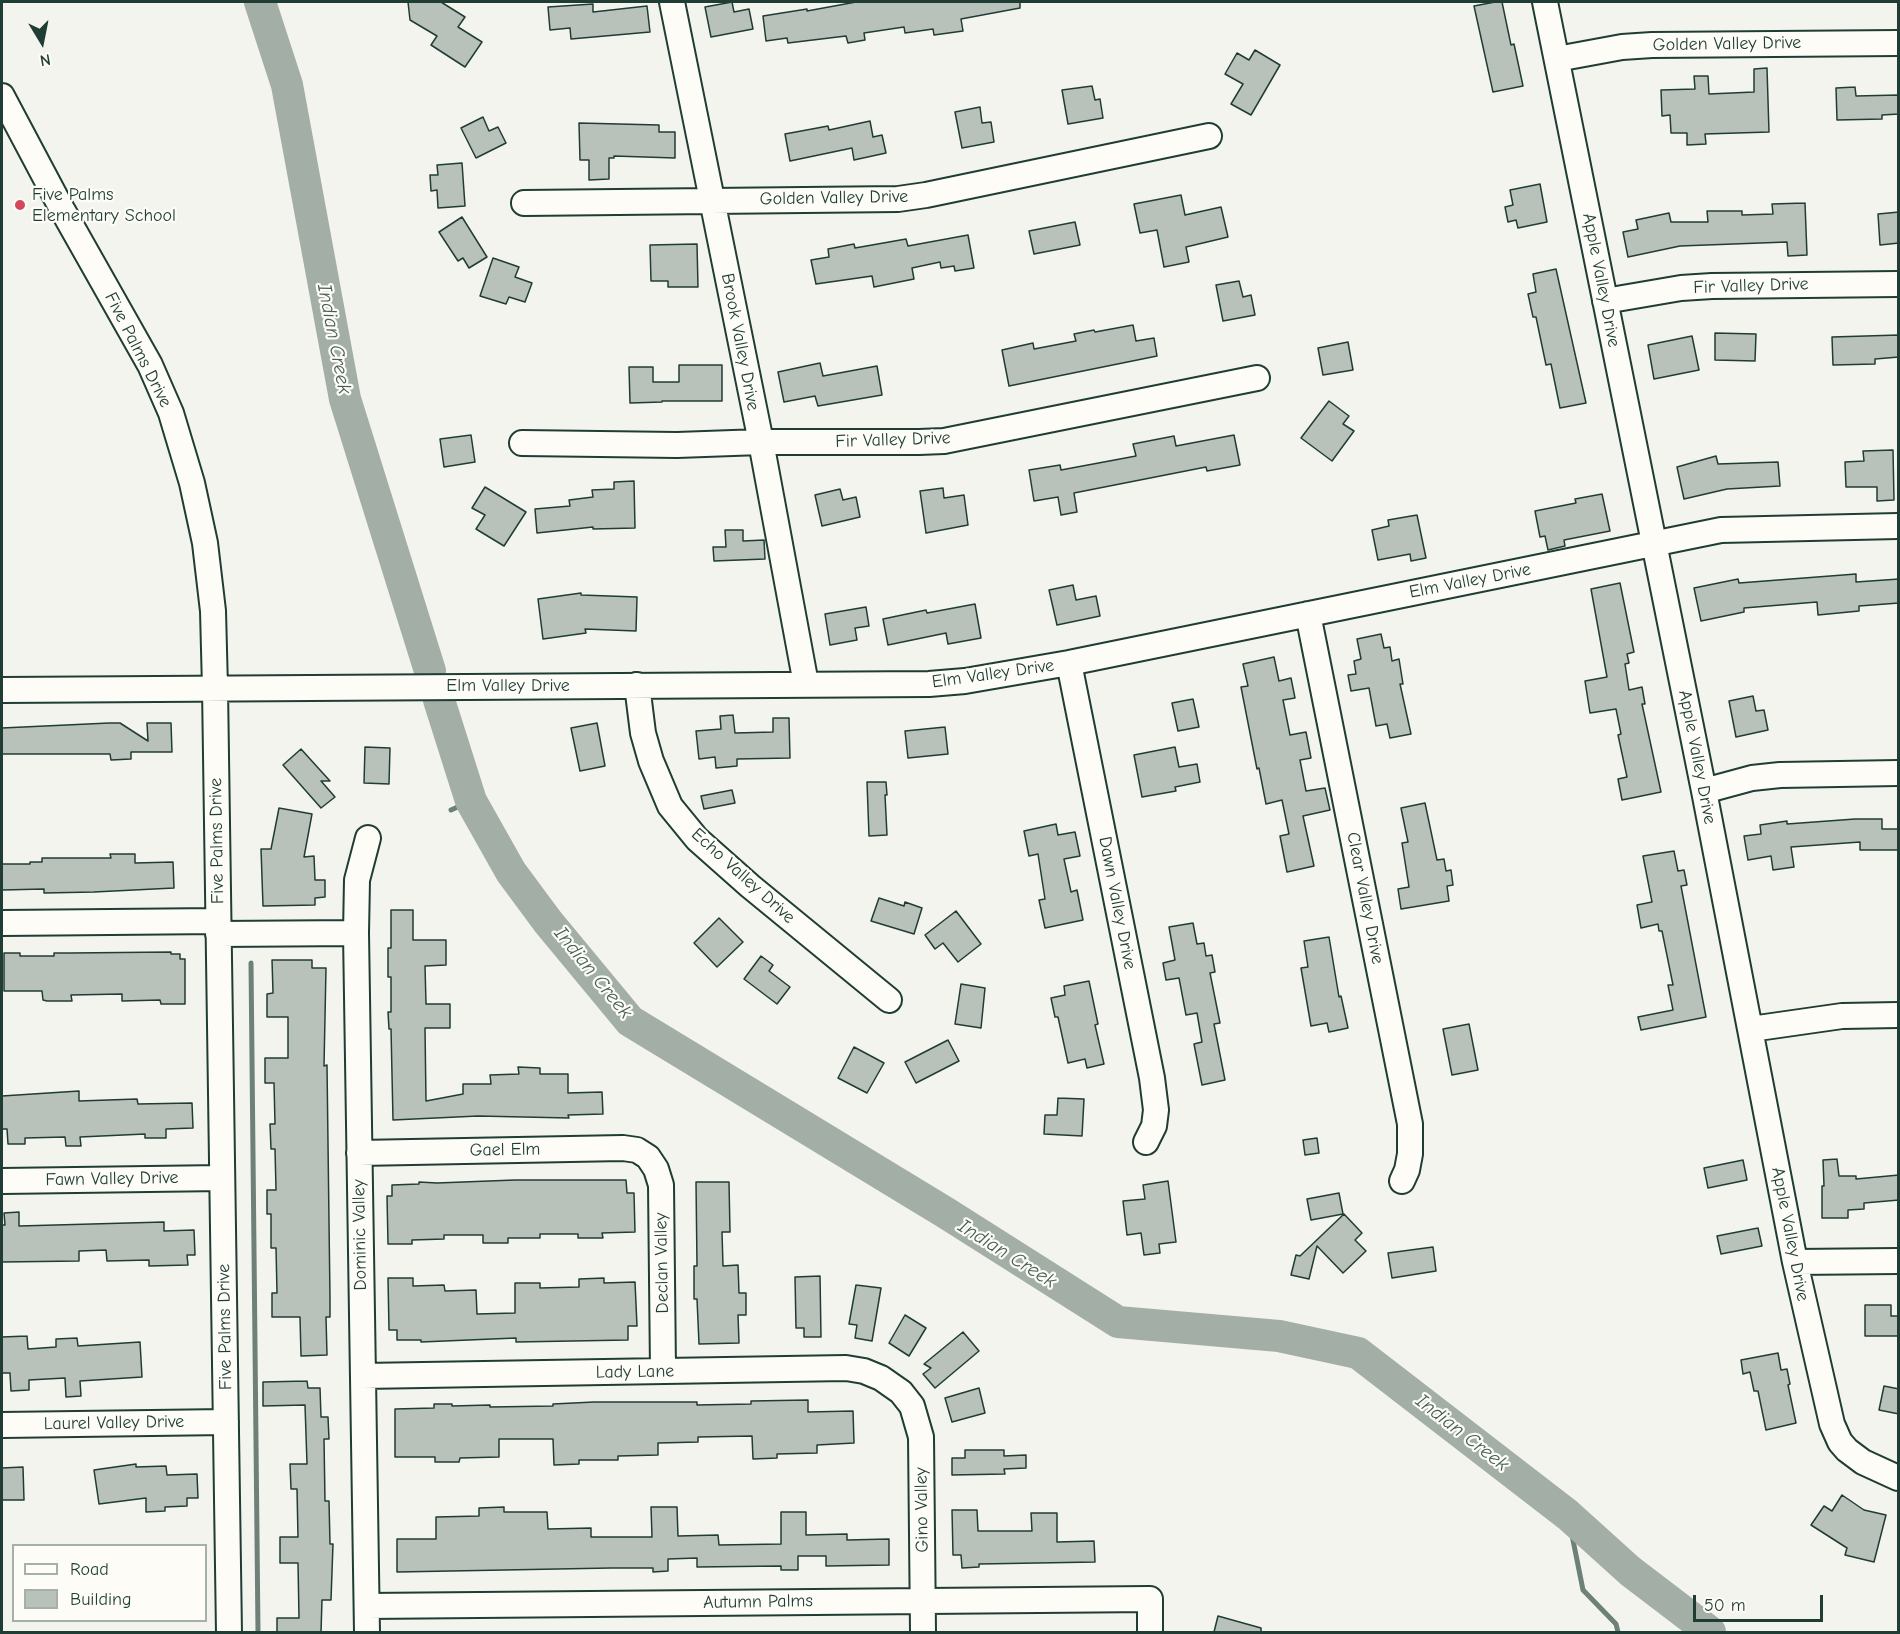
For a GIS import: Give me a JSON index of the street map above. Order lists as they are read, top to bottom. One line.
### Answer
{"streets":{"street":["Golden Valley Drive","Apple Valley Drive","Fir Valley Drive","Brook Valley Drive","Five Palms Drive","Elm Valley Drive","Echo Valley Drive","Clear Valley Drive","Dawn Valley Drive","Gael Elm","Fawn Valley Drive","Dominic Valley","Declan Valley","Lady Lane","Laurel Valley Drive","Gino Valley","Autumn Palms"]},"crossings":[["Golden Valley Drive","Apple Valley Drive"],["Golden Valley Drive","Brook Valley Drive"],["Apple Valley Drive","Fir Valley Drive"],["Apple Valley Drive","Elm Valley Drive"],["Fir Valley Drive","Brook Valley Drive"],["Brook Valley Drive","Elm Valley Drive"],["Five Palms Drive","Elm Valley Drive"],["Five Palms Drive","Fawn Valley Drive"],["Five Palms Drive","Laurel Valley Drive"],["Elm Valley Drive","Echo Valley Drive"],["Elm Valley Drive","Clear Valley Drive"],["Elm Valley Drive","Dawn Valley Drive"],["Gael Elm","Dominic Valley"],["Gael Elm","Declan Valley"],["Dominic Valley","Lady Lane"],["Dominic Valley","Autumn Palms"],["Declan Valley","Lady Lane"],["Lady Lane","Gino Valley"],["Gino Valley","Autumn Palms"]],"water":["Indian Creek"],"places":["Five Palms Elementary School"],"legend":["Road","Building"],"scale_bar":"50 m","north":"bottom"}
